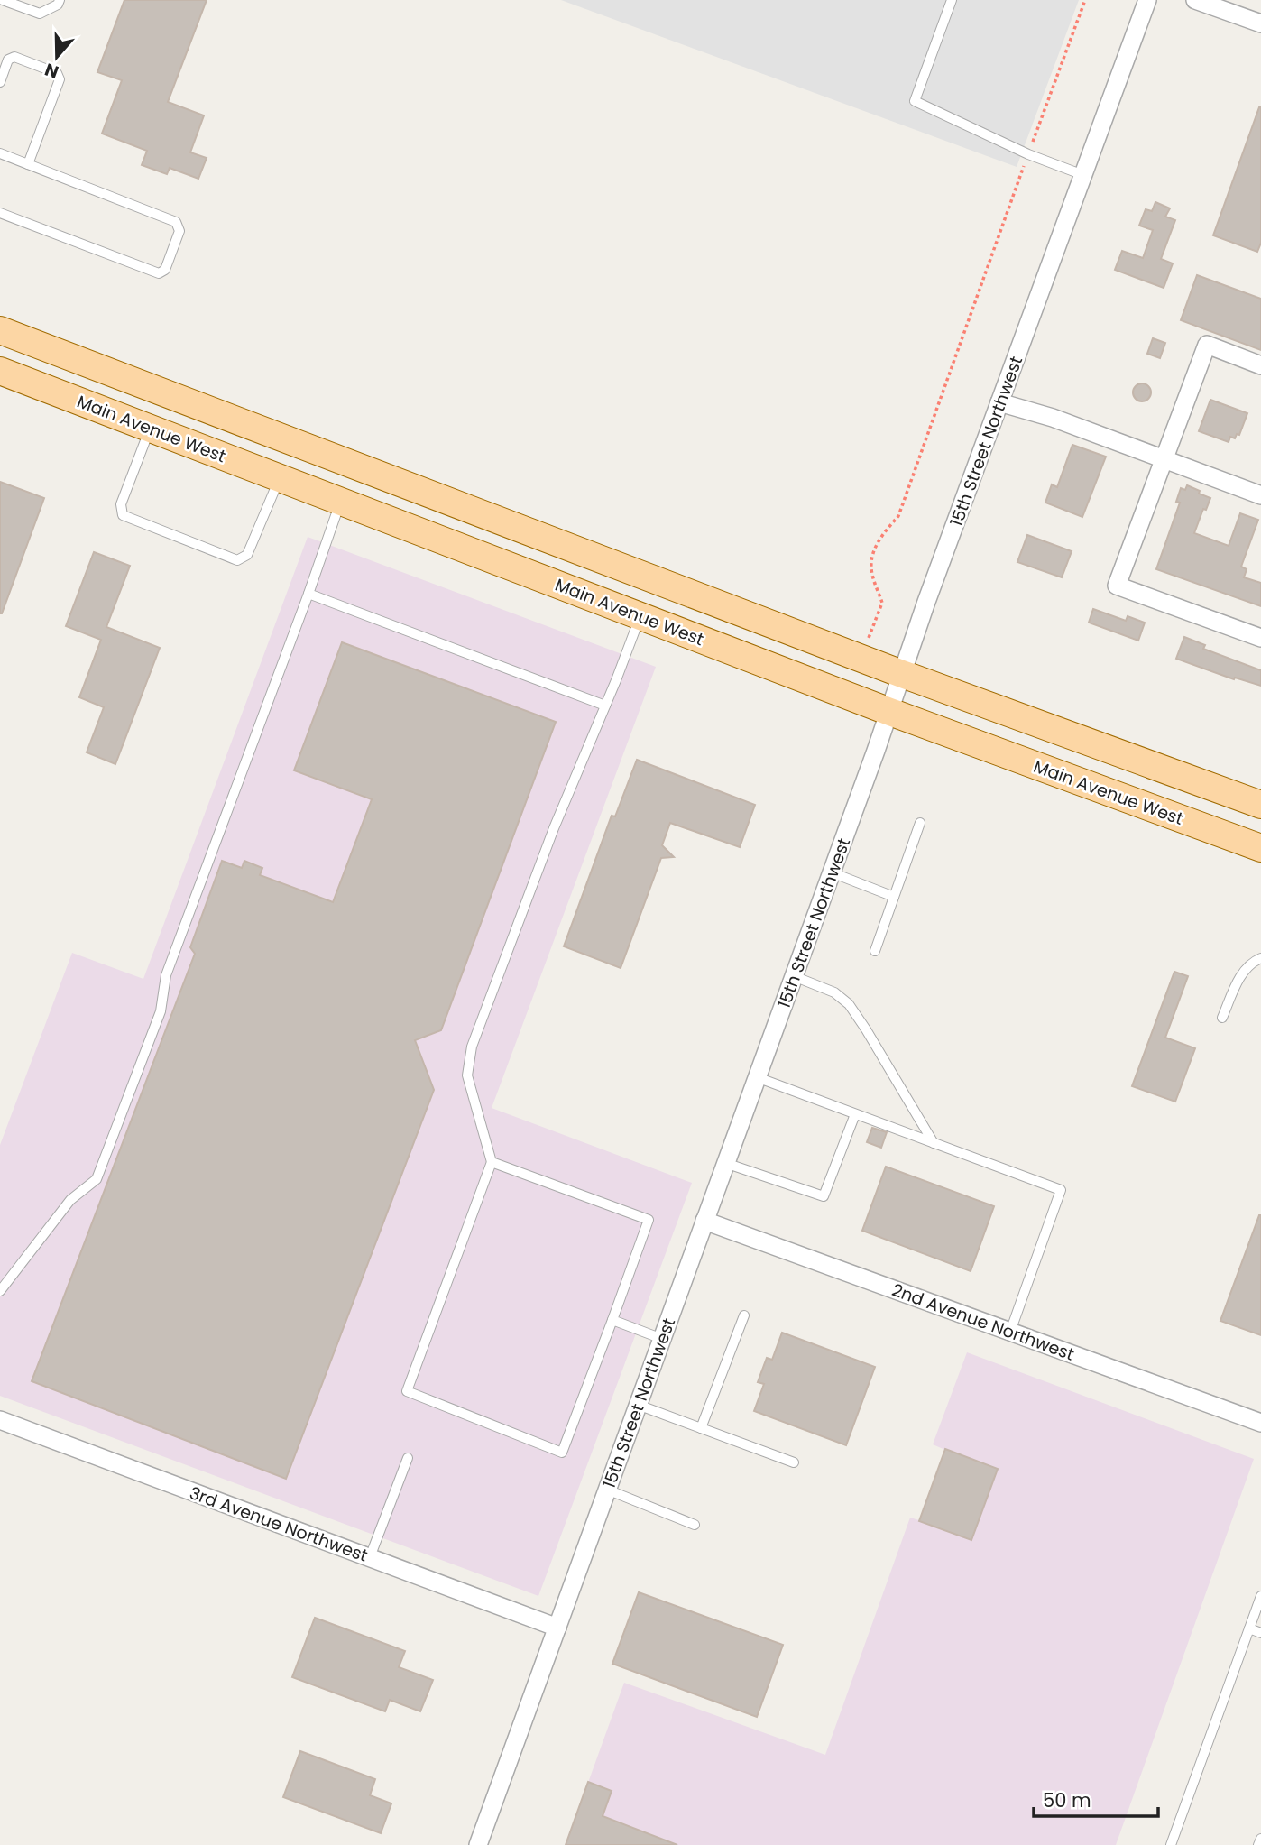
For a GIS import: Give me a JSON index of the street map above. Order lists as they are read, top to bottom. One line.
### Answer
{"streets":{"main road":["Main Avenue West"],"street":["15th Street Northwest","2nd Avenue Northwest","3rd Avenue Northwest"]},"crossings":[["Main Avenue West","15th Street Northwest"],["15th Street Northwest","2nd Avenue Northwest"],["15th Street Northwest","3rd Avenue Northwest"]],"scale_bar":"50 m","north":"bottom"}
